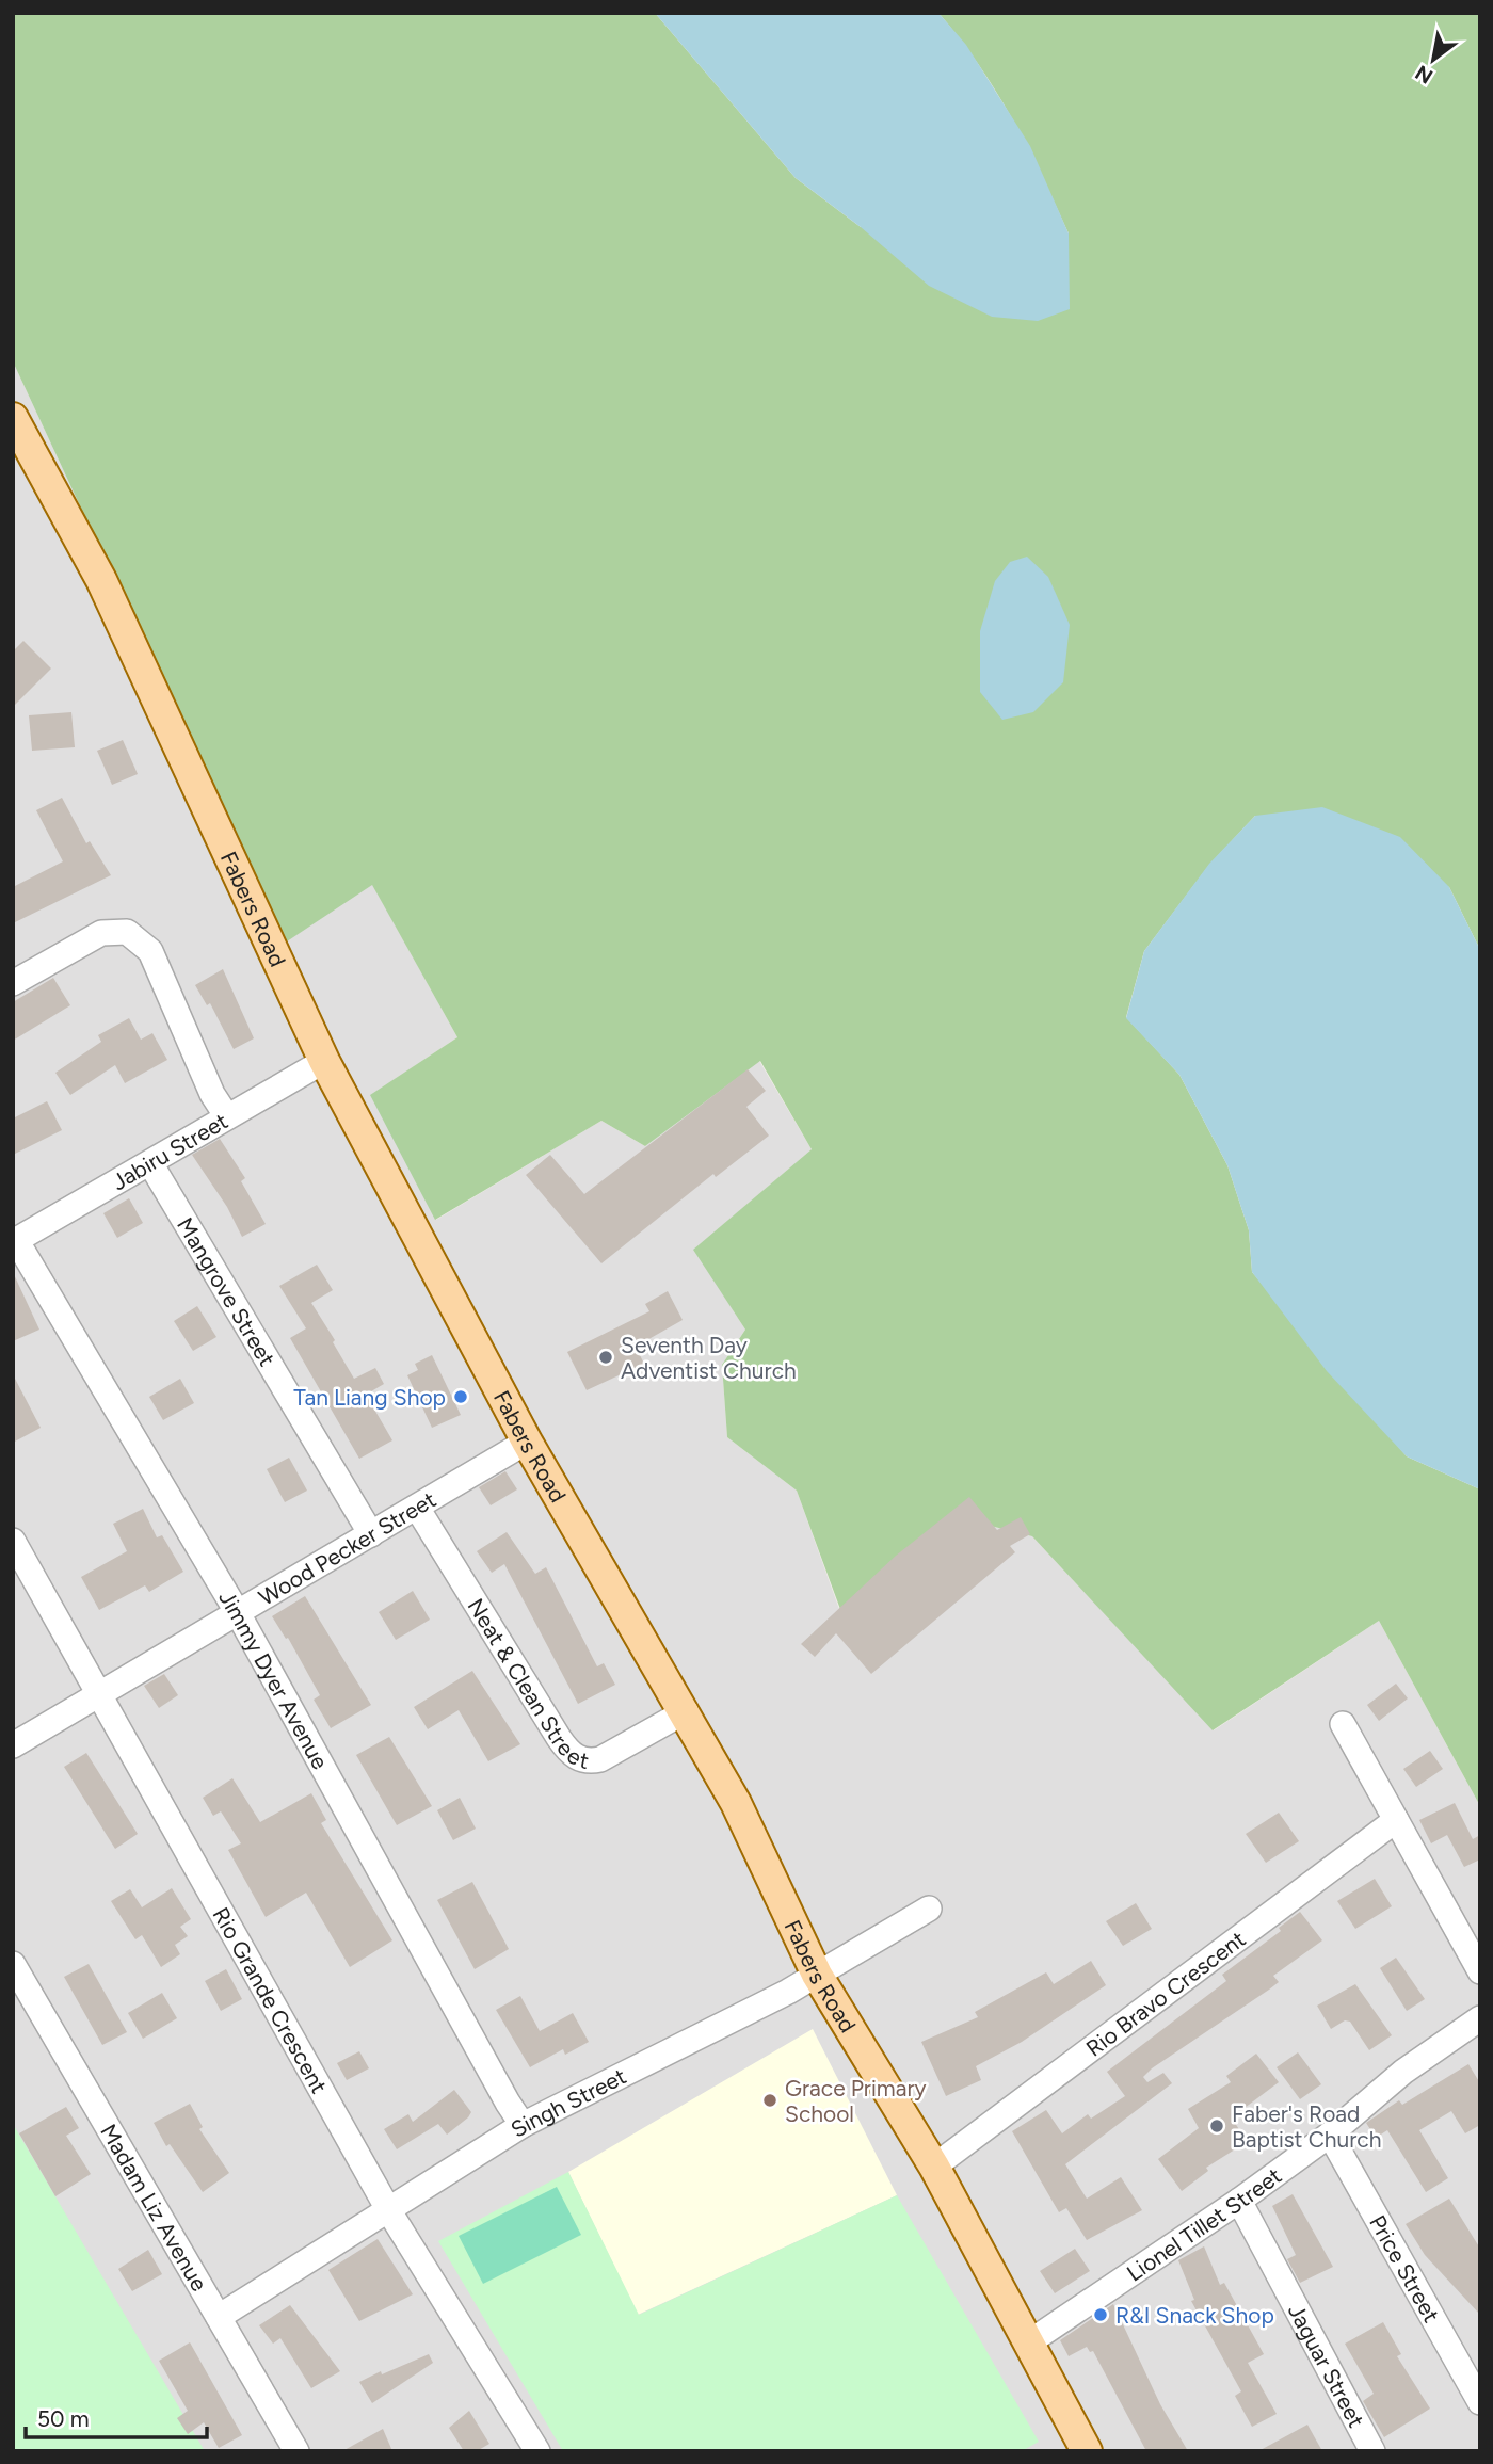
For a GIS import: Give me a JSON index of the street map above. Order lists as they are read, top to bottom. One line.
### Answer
{"streets":{"main road":["Fabers Road"],"street":["Jabiru Street","Mangrove Street","Wood Pecker Street","Neat & Clean Street","Jimmy Dyer Avenue","Rio Bravo Crescent","Rio Grande Crescent","Singh Street","Madam Liz Avenue","Lionel Tillet Street","Price Street","Jaguar Street"]},"crossings":[["Fabers Road","Jabiru Street"],["Fabers Road","Wood Pecker Street"],["Fabers Road","Neat & Clean Street"],["Fabers Road","Rio Bravo Crescent"],["Fabers Road","Singh Street"],["Fabers Road","Lionel Tillet Street"],["Jabiru Street","Mangrove Street"],["Jabiru Street","Jimmy Dyer Avenue"],["Mangrove Street","Wood Pecker Street"],["Wood Pecker Street","Neat & Clean Street"],["Wood Pecker Street","Jimmy Dyer Avenue"],["Wood Pecker Street","Rio Grande Crescent"],["Jimmy Dyer Avenue","Singh Street"],["Rio Grande Crescent","Singh Street"],["Singh Street","Madam Liz Avenue"],["Lionel Tillet Street","Price Street"],["Lionel Tillet Street","Jaguar Street"]],"places":["Seventh Day Adventist Church","Tan Liang Shop","Grace Primary School","Faber's Road Baptist Church","R&I Snack Shop"],"scale_bar":"50 m","north":"bottom left"}
